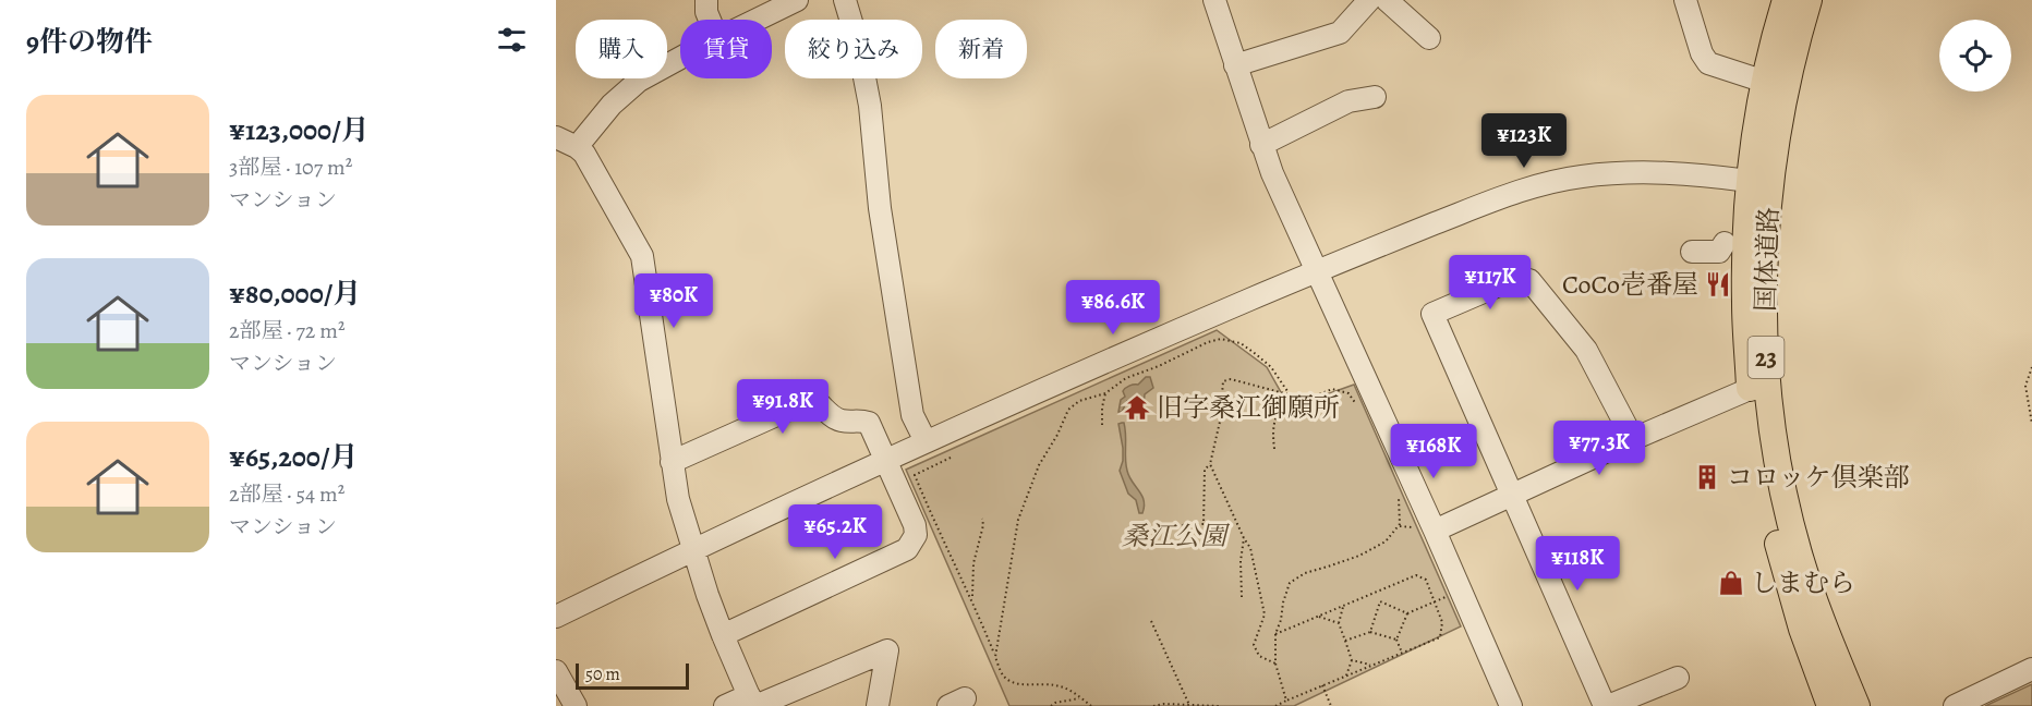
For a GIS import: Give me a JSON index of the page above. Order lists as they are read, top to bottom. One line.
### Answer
{"streets":{"main road":["国体道路","23"]},"parks":["桑江公園"],"places":{"restaurant":["CoCo壱番屋"],"temple":["旧字桑江御願所"],"building":["コロッケ倶楽部"],"shop":["しまむら"]},"scale_bar":"50 m","page":{"heading":"9件の物件","chip":["購入","賃貸","絞り込み","新着"],"list":[{"name":"¥123,000/月","note":"3部屋 · 107 m² · マンション"},{"name":"¥80,000/月","note":"2部屋 · 72 m² · マンション"},{"name":"¥65,200/月","note":"2部屋 · 54 m² · マンション"}],"price":["¥123K","¥117K","¥80K","¥86.6K","¥91.8K","¥77.3K","¥168K","¥65.2K","¥118K"],"scale":"50 m"}}
